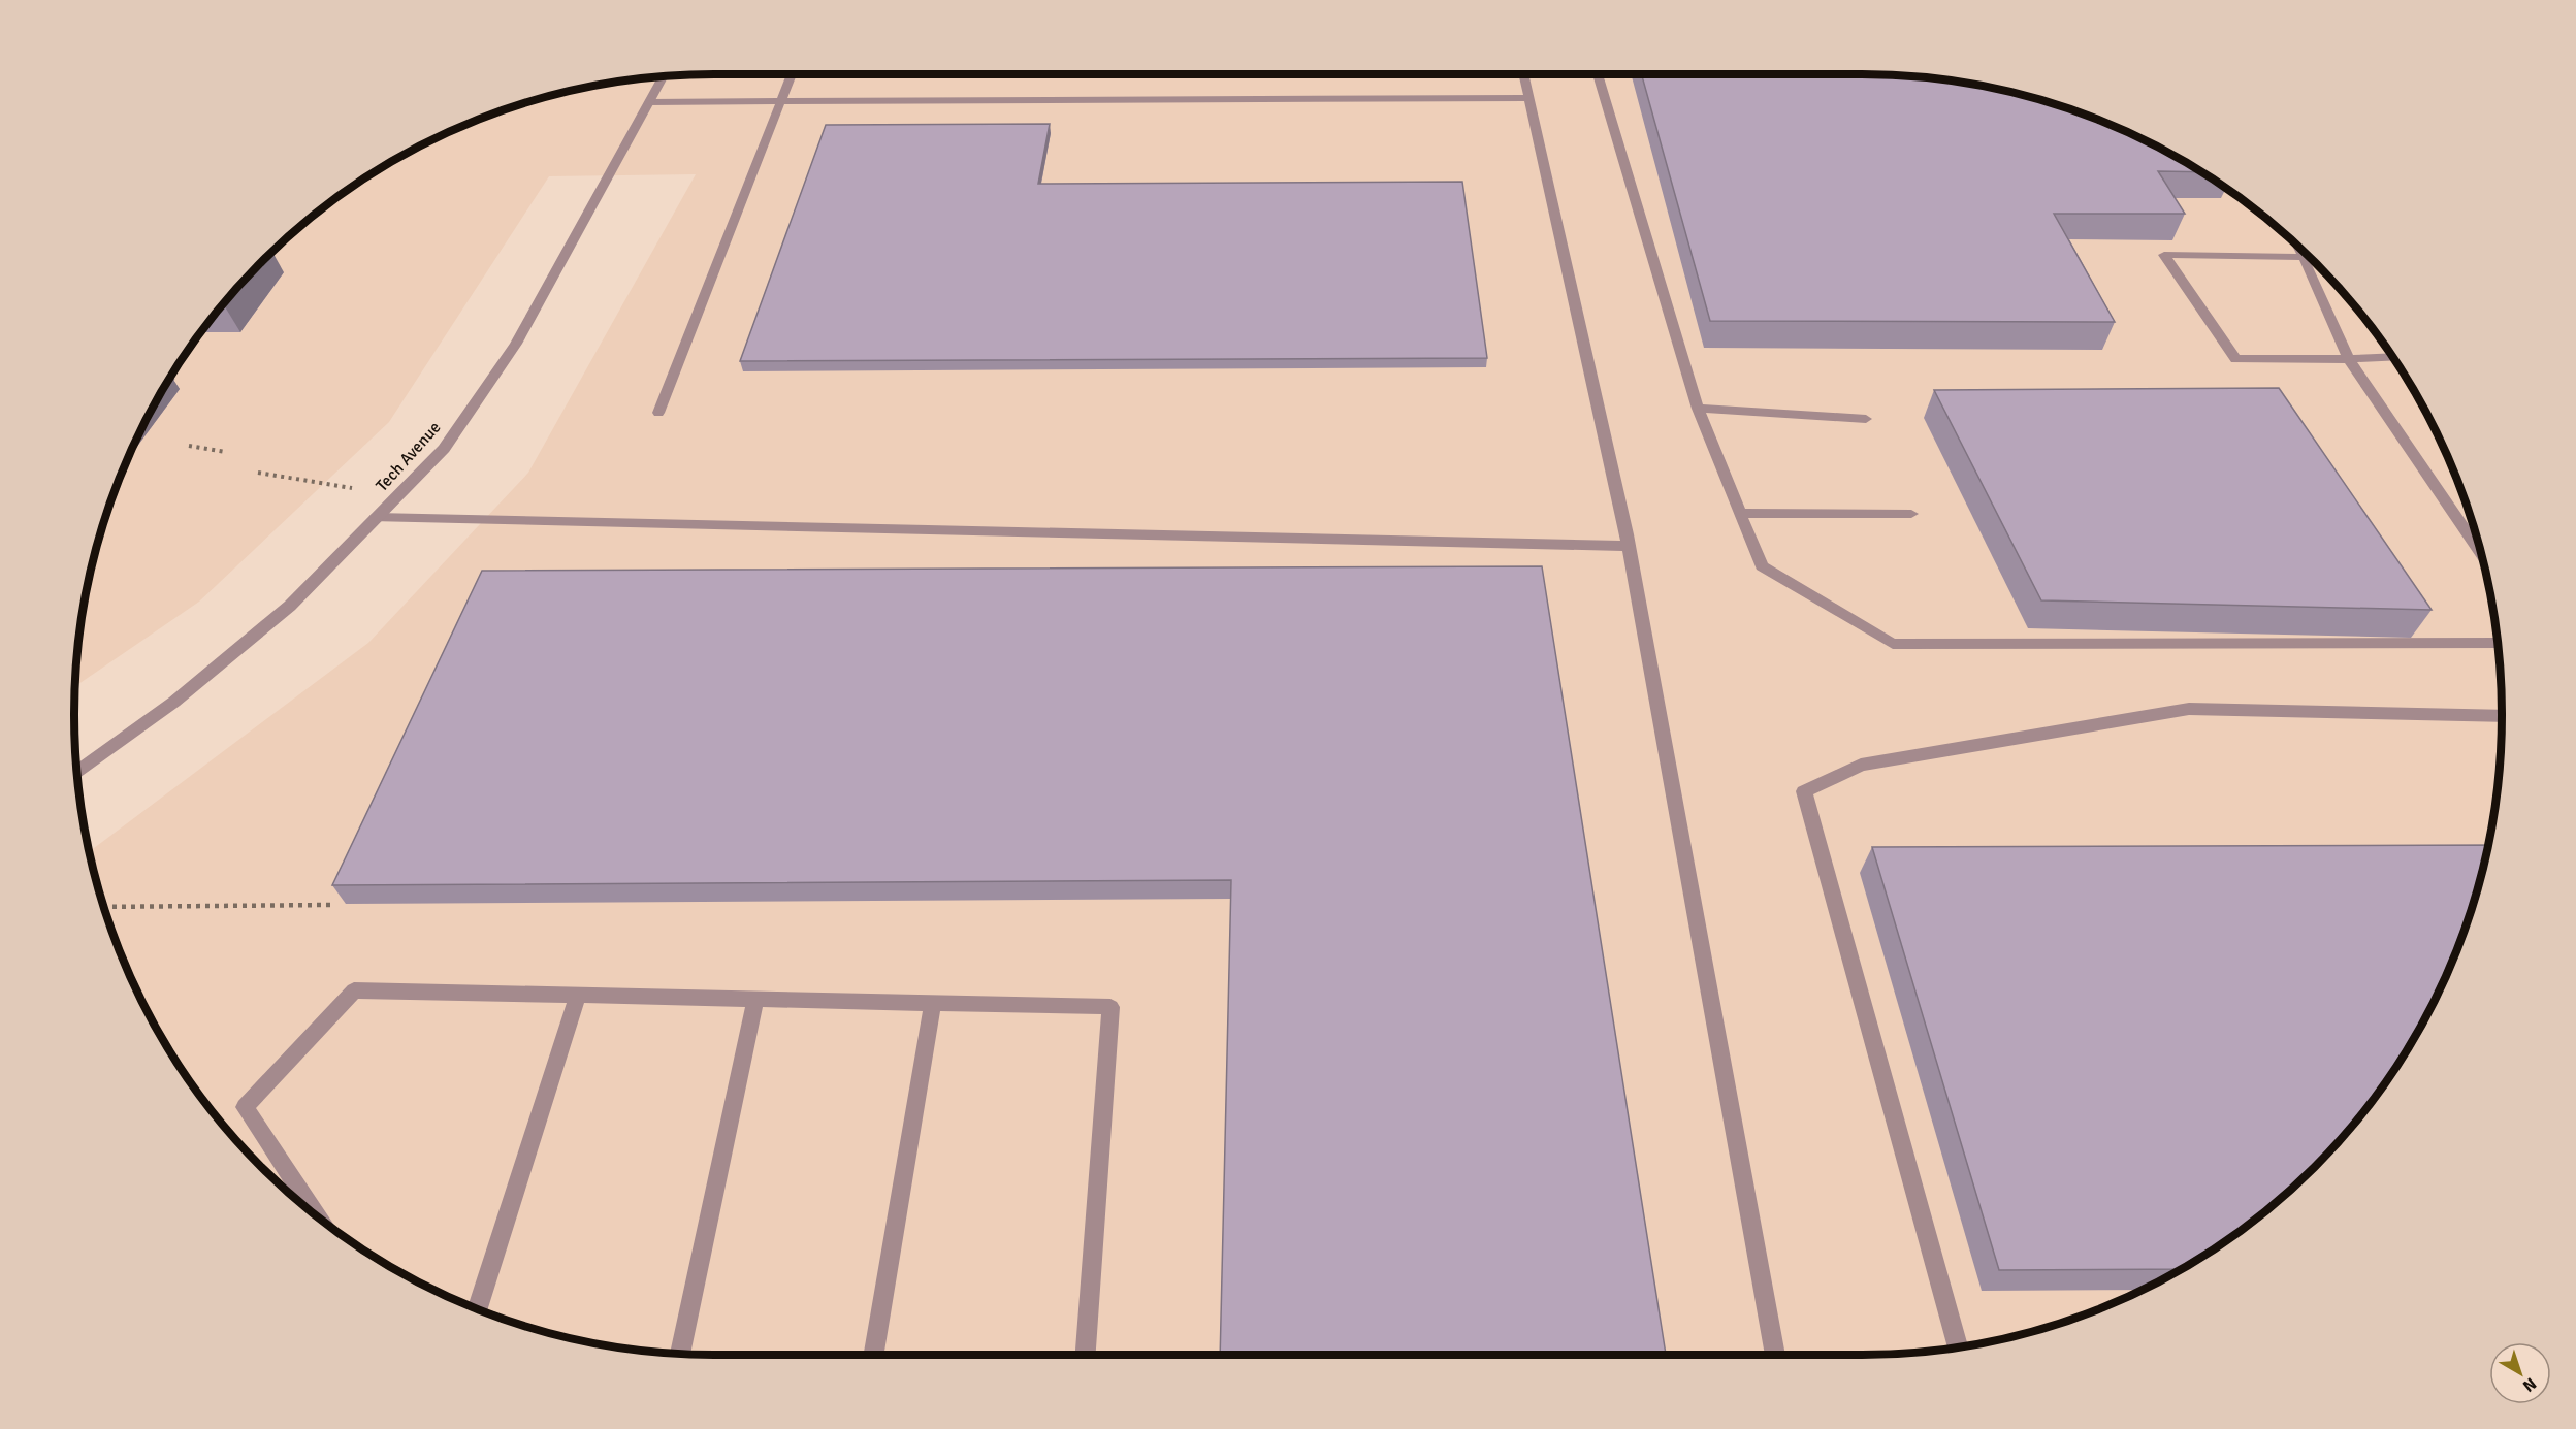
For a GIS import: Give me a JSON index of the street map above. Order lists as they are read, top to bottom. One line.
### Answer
{"streets":{"street":["Tech Avenue"]},"north":"bottom right"}
